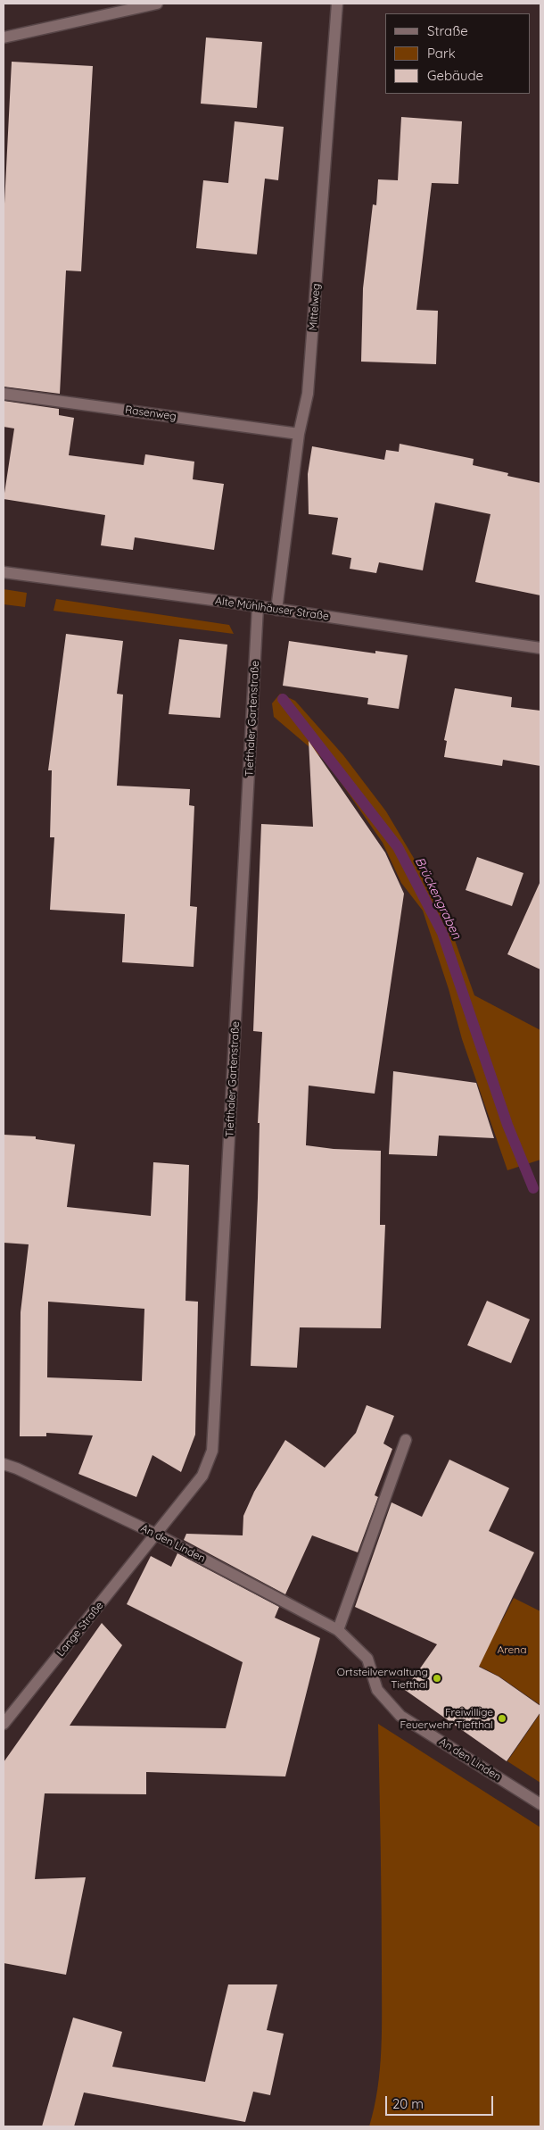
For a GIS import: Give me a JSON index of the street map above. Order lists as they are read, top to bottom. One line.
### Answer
{"streets":{"street":["Mittelweg","Rasenweg","Alte Mühlhäuser Straße","Tiefthaler Gartenstraße","An den Linden","Lange Straße"]},"crossings":[["Mittelweg","Rasenweg"],["Mittelweg","Alte Mühlhäuser Straße"],["Alte Mühlhäuser Straße","Tiefthaler Gartenstraße"],["Tiefthaler Gartenstraße","An den Linden"],["Tiefthaler Gartenstraße","Lange Straße"],["An den Linden","Lange Straße"]],"water":["Brückengraben"],"parks":["Arena"],"places":["Ortsteilverwaltung Tiefthal","Freiwillige Feuerwehr Tiefthal"],"legend":["Straße","Park","Gebäude"],"scale_bar":"20 m"}
